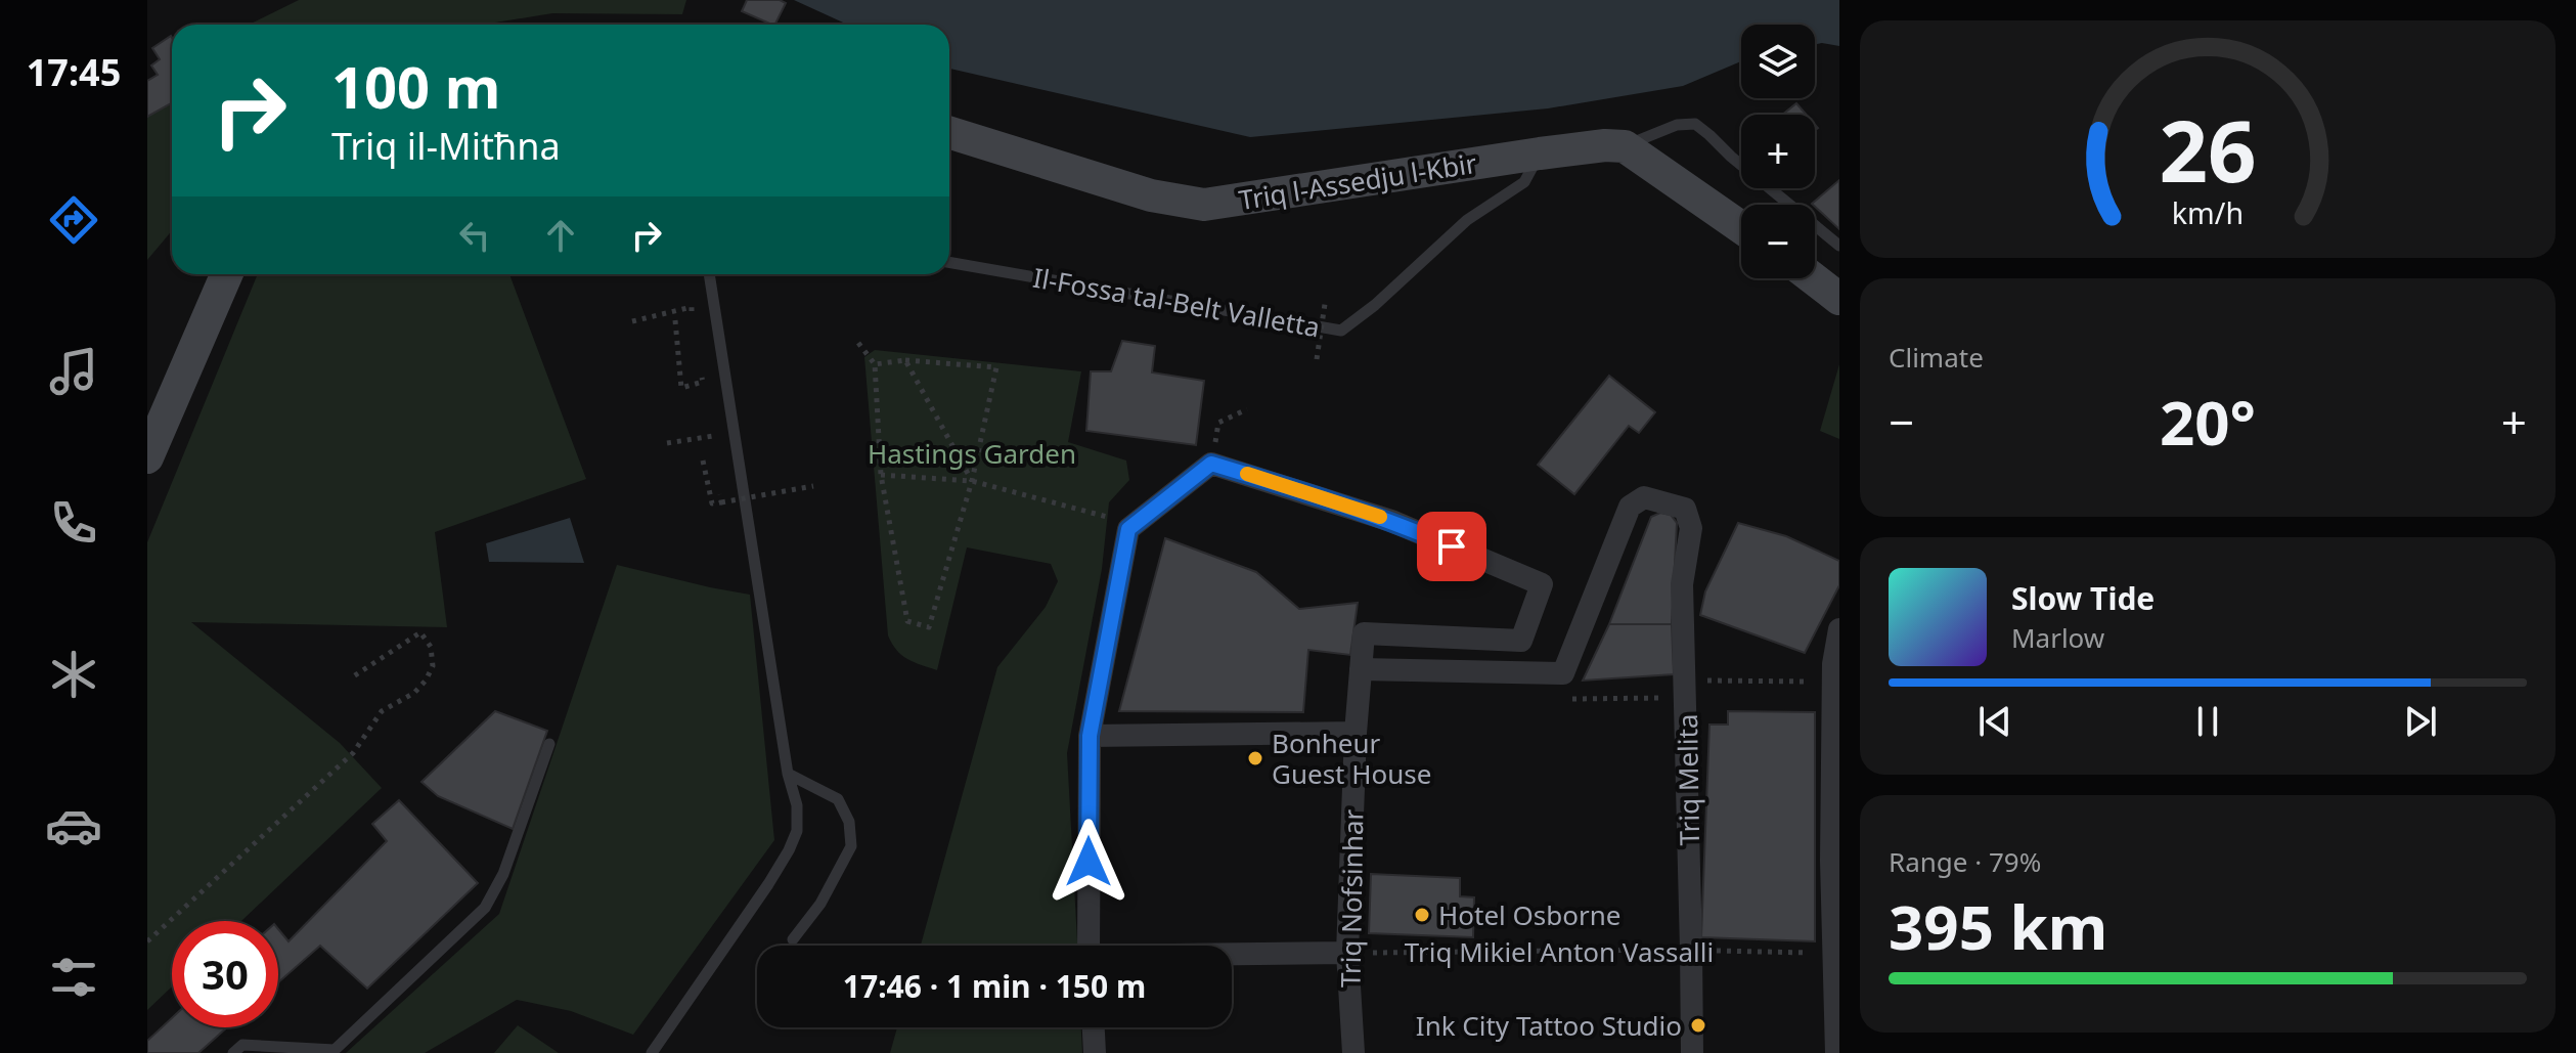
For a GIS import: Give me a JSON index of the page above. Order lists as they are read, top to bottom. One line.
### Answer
{"streets":{"street":["Triq l-Assedju l-Kbir","Triq Melita","Triq Nofsinhar"],"lane":["Il-Fossa tal-Belt Valletta"],"path":["Triq Mikiel Anton Vassalli"]},"crossings":[["Triq l-Assedju l-Kbir","Il-Fossa tal-Belt Valletta"],["Triq Melita","Triq Mikiel Anton Vassalli"],["Triq Nofsinhar","Triq Mikiel Anton Vassalli"]],"parks":["Hastings Garden"],"places":["Bonheur Guest House","Hotel Osborne","Ink City Tattoo Studio"],"page":{"tabs":"17:45","map_buttons":["+","−"],"turn":["100 m","Triq il-Mitħna"],"tile":["Climate",["Range · 79%","395 km"]],"heat":["−","20°","+"],"song":["Slow Tide","Marlow"],"limit":"30","trip":"17:46 · 1 min · 150 m","gauge":["26","km/h"]}}
